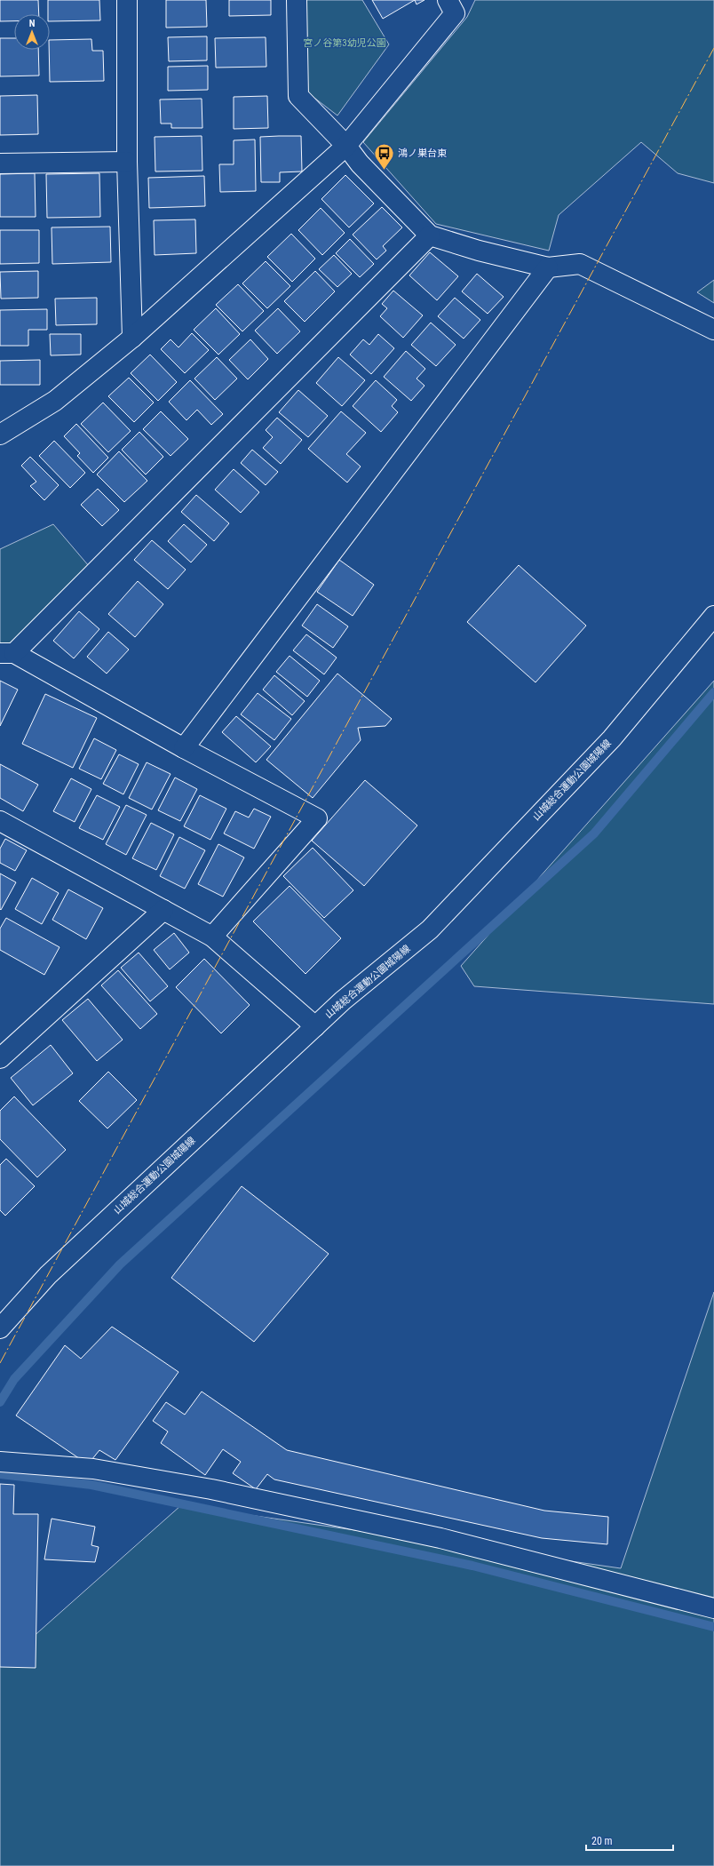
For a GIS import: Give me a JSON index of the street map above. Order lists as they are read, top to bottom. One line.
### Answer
{"streets":{"street":["山城総合運動公園城陽線"]},"parks":["宮ノ谷第3幼児公園"],"places":{"bus stop":["鴻ノ巣台東"]},"scale_bar":"20 m","north":"top"}
